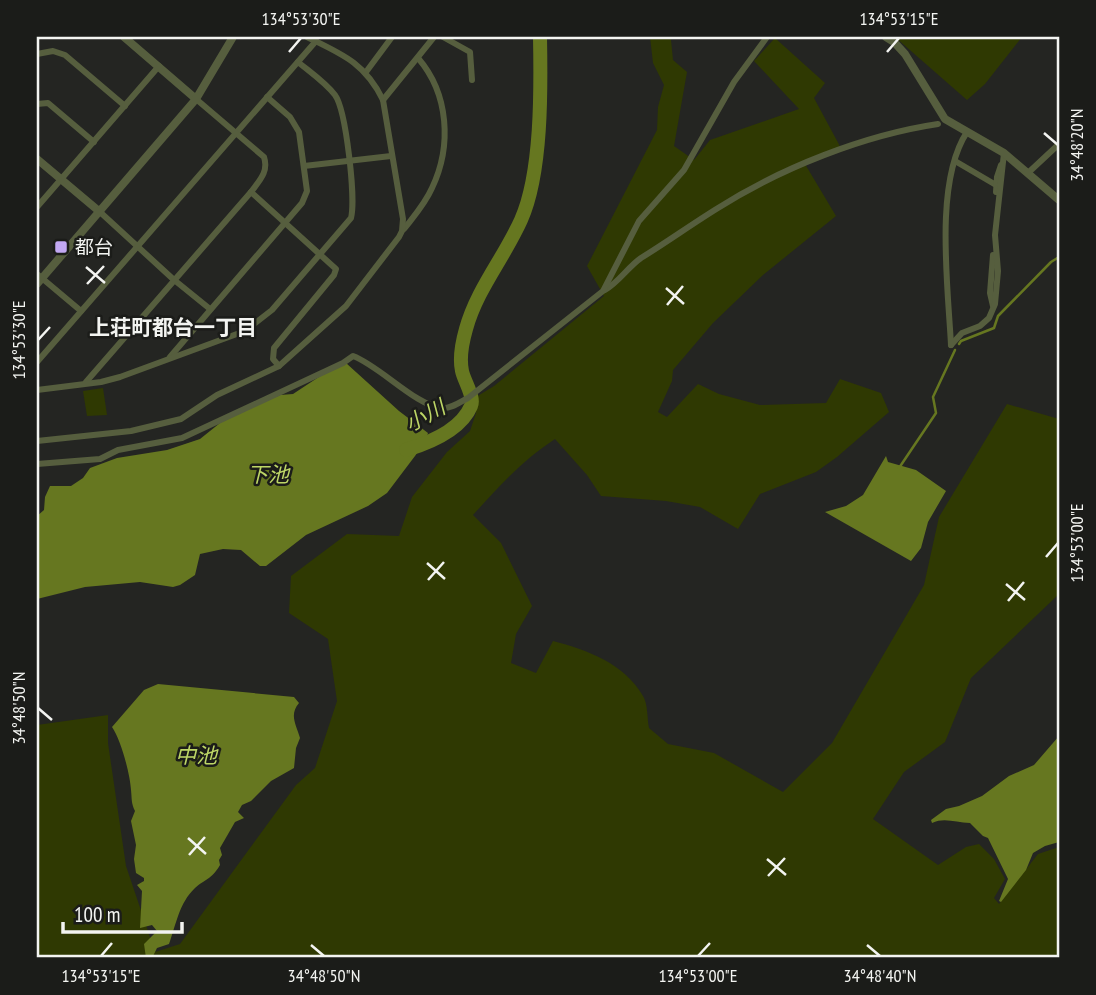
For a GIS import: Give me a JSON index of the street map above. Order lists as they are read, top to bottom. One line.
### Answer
{"districts":["上荘町都台一丁目"],"water":["小川","下池","中池"],"places":{"transit":["都台"]},"scale_bar":"100 m","coordinates":["134°53'30\"E","134°53'15\"E","34°48'20\"N","134°53'00\"E","34°48'50\"N","34°48'40\"N"]}
